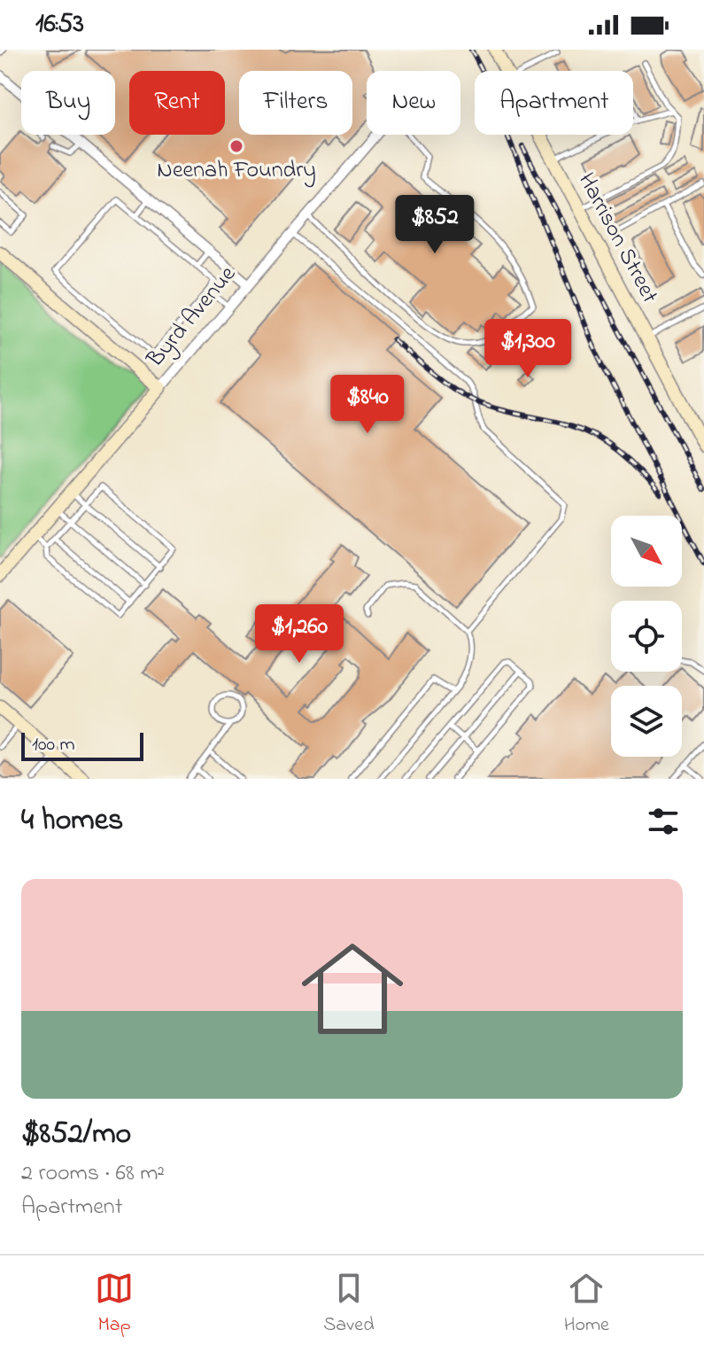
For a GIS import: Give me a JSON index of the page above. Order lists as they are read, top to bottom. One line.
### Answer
{"streets":{"street":["Harrison Street","Byrd Avenue"]},"places":["Neenah Foundry"],"scale_bar":"100 m","north":"bottom right","page":{"status":"16:53","chip":["Buy","Rent","Filters","New","Apartment"],"price":["$852","$1,300","$840","$1,260"],"scale":"100 m","heading":"4 homes","list":[{"name":"$852/mo","note":"2 rooms · 68 m² · Apartment"}],"tabs":["Map","Saved","Home"]}}
